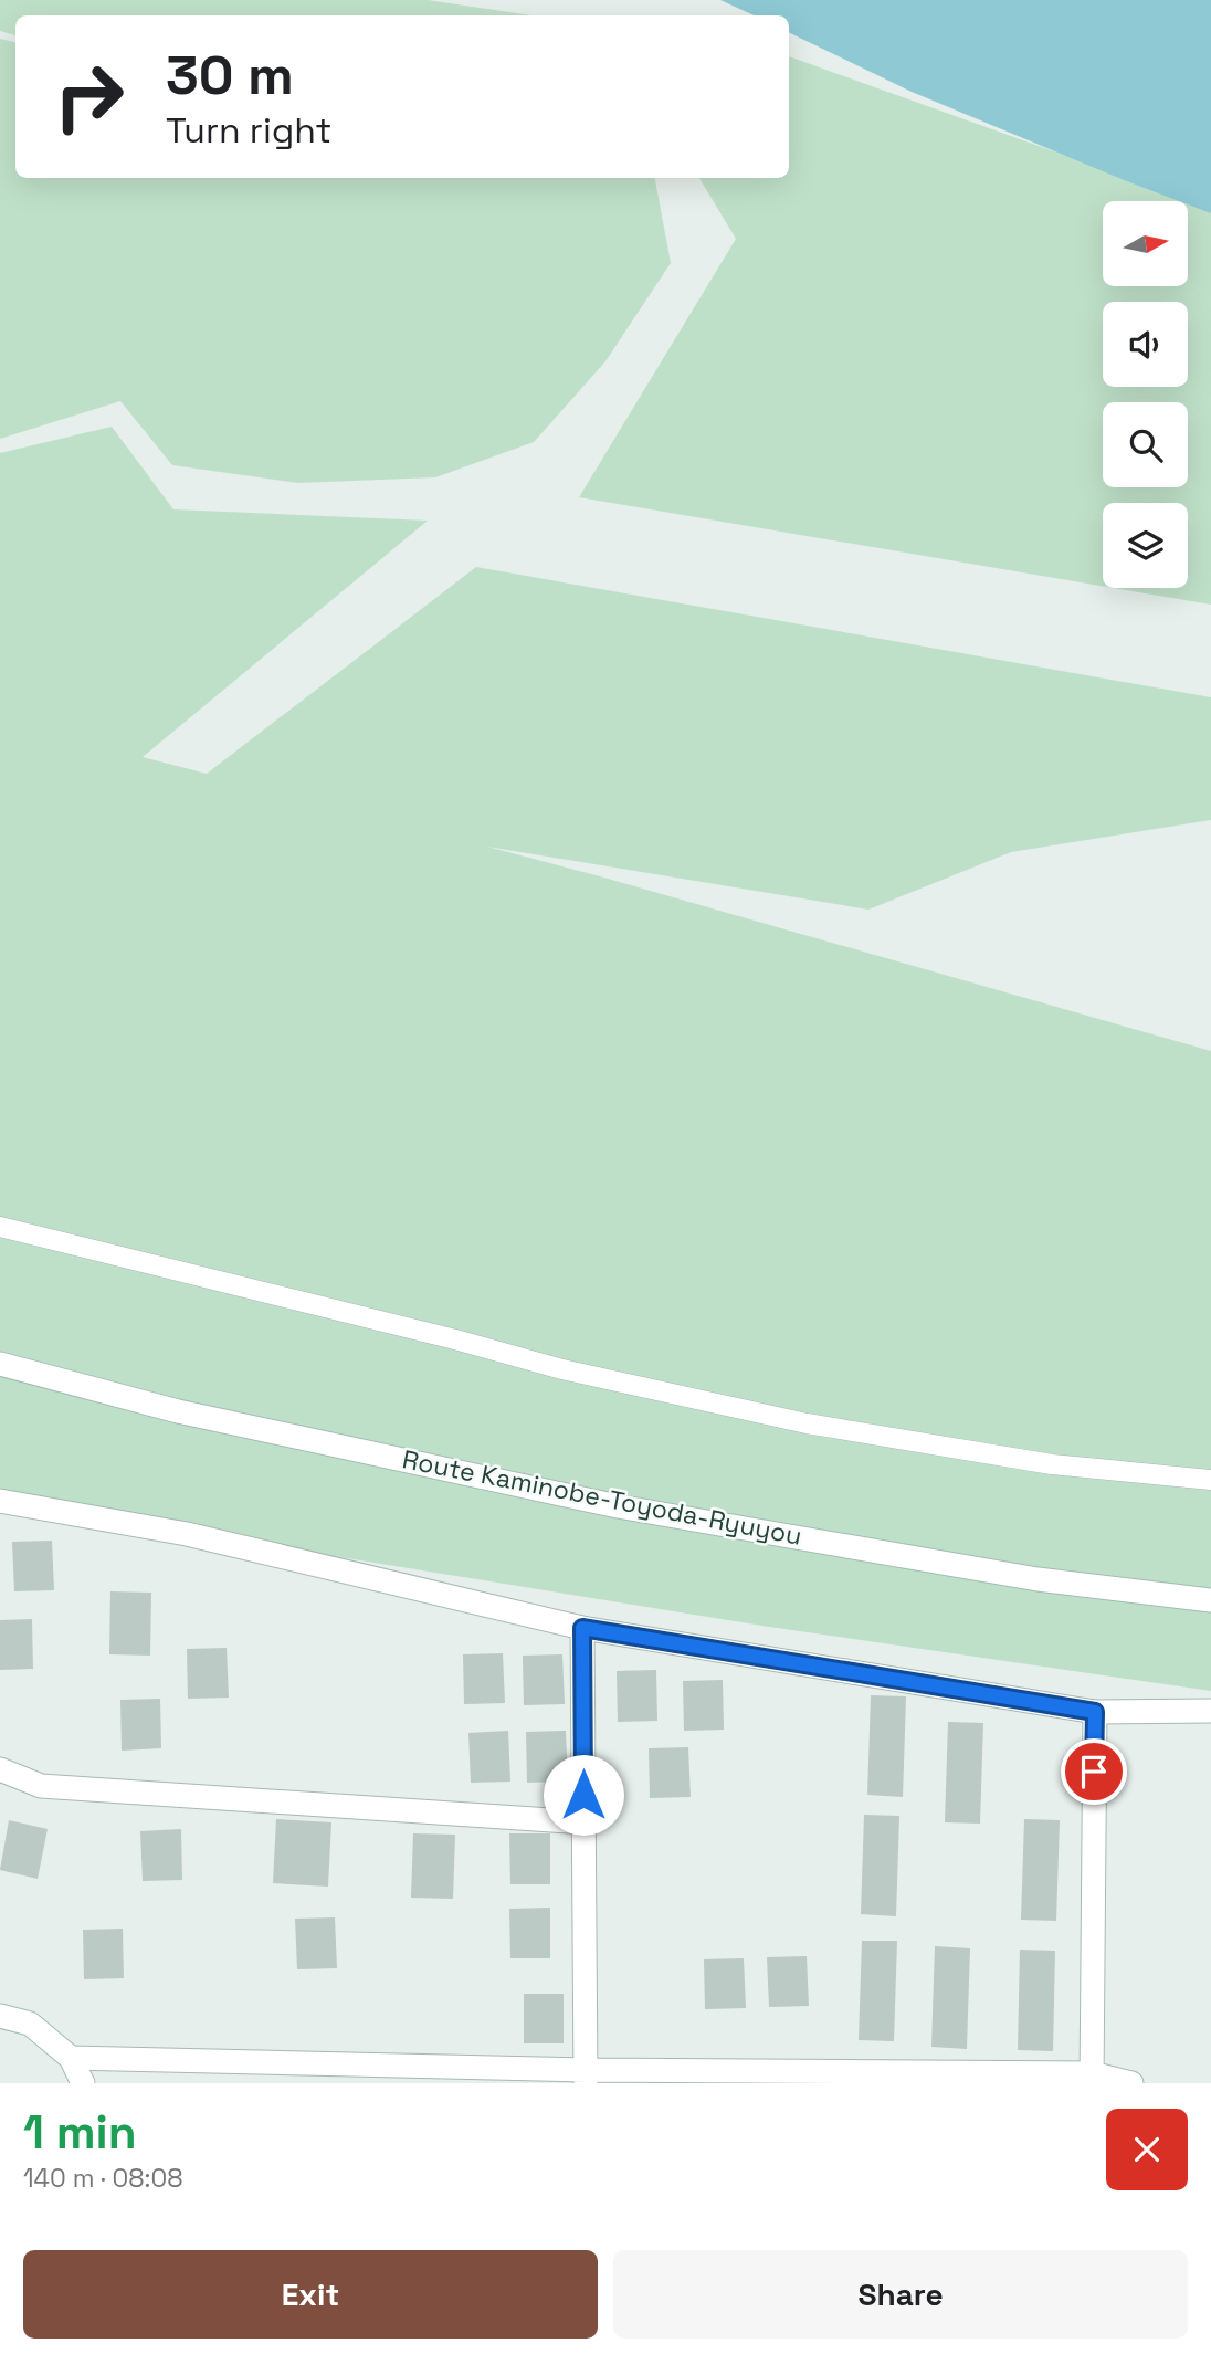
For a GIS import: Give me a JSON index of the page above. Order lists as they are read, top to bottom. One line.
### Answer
{"streets":{"street":["Route Kaminobe-Toyoda-Ryuyou"]},"north":"right","page":{"turn":["30 m","Turn right"],"heading":["1 min","140 m · 08:08"],"buttons":["Exit","Share"]}}
